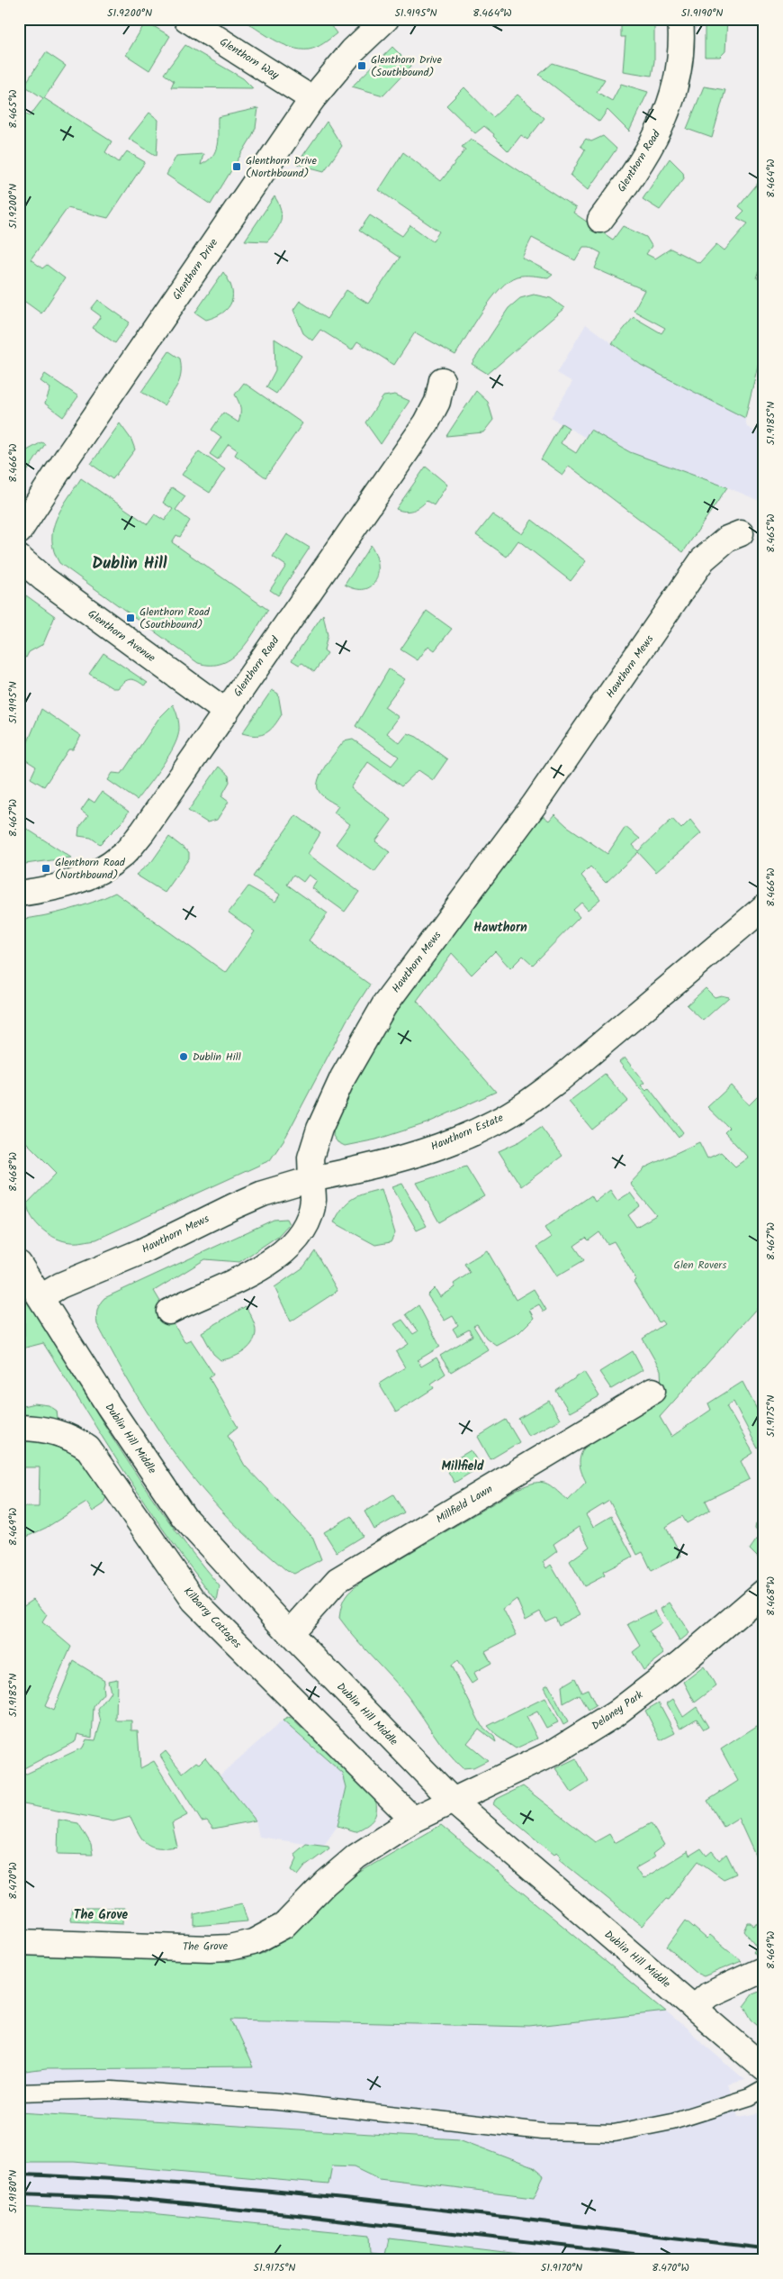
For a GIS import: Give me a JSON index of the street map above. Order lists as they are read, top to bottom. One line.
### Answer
{"streets":{"street":["Glenthorn Way","Glenthorn Road","Glenthorn Drive","Glenthorn Avenue","Hawthorn Mews","Hawthorn Estate","Dublin Hill Middle","Millfield Lawn","Kilbarry Cottages","Delaney Park","The Grove"]},"crossings":[["Glenthorn Way","Glenthorn Drive"],["Glenthorn Road","Glenthorn Avenue"],["Hawthorn Mews","Hawthorn Estate"],["Hawthorn Mews","Dublin Hill Middle"],["Dublin Hill Middle","Millfield Lawn"],["Dublin Hill Middle","Delaney Park"],["Dublin Hill Middle","The Grove"],["Kilbarry Cottages","The Grove"],["Delaney Park","The Grove"]],"districts":["Dublin Hill","Hawthorn","Millfield","The Grove"],"parks":["Glen Rovers"],"places":{"transit":["Glenthorn Drive (Southbound)","Glenthorn Drive (Northbound)","Glenthorn Road (Southbound)","Glenthorn Road (Northbound)"],"other":["Dublin Hill"]},"coordinates":["51.9200°N","51.9195°N","8.464°W","51.9190°N","8.465°W","51.9185°N","8.466°W","8.467°W","8.468°W","51.9175°N","8.469°W","8.470°W","51.9180°N","51.9170°N"]}
